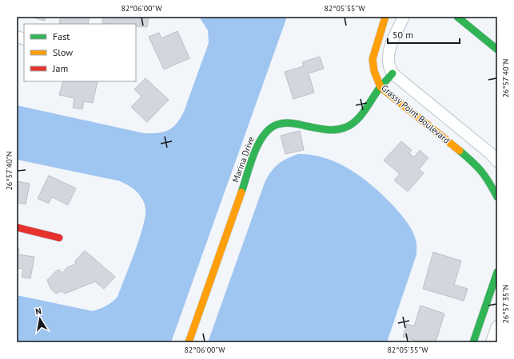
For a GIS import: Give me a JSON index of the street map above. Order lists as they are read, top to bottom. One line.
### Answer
{"streets":{"street":["Grassy Point Boulevard","Marina Drive"]},"crossings":[["Grassy Point Boulevard","Marina Drive"]],"legend":["Fast","Slow","Jam"],"scale_bar":"50 m","north":"top","coordinates":["82°06'00\"W","82°05'55\"W","26°57'40\"N","26°57'35\"N"]}
